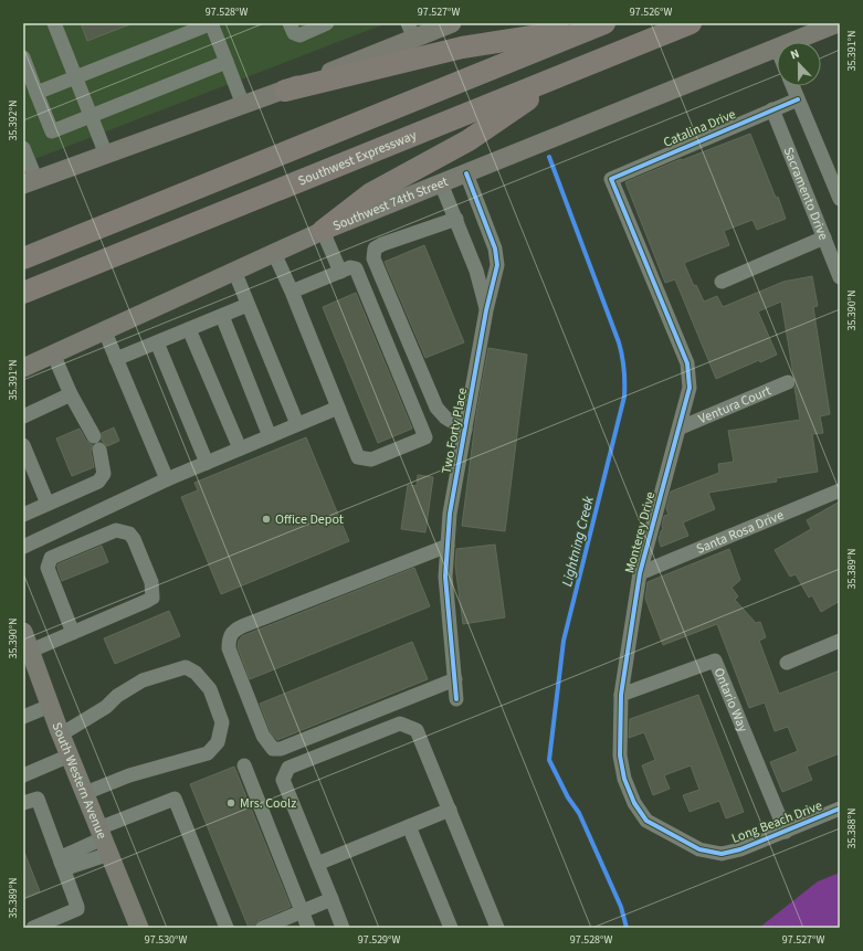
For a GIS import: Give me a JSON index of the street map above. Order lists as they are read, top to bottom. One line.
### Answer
{"streets":{"highway":["Southwest Expressway"],"main road":["Southwest 74th Street","South Western Avenue"],"street":["Catalina Drive","Sacramento Drive","Ventura Court","Two Forty Place","Santa Rosa Drive","Monterey Drive","Ontario Way","Long Beach Drive"]},"crossings":[["Catalina Drive","Sacramento Drive"],["Catalina Drive","Monterey Drive"],["Southwest 74th Street","Two Forty Place"],["Ventura Court","Monterey Drive"],["Santa Rosa Drive","Monterey Drive"],["Monterey Drive","Ontario Way"],["Monterey Drive","Long Beach Drive"],["Ontario Way","Long Beach Drive"]],"water":["Lightning Creek"],"places":["Office Depot","Mrs. Coolz"],"north":"top","coordinates":["97.528°W","97.527°W","97.526°W","35.391°N","35.392°N","35.390°N","35.389°N","35.388°N","97.530°W","97.529°W"]}
